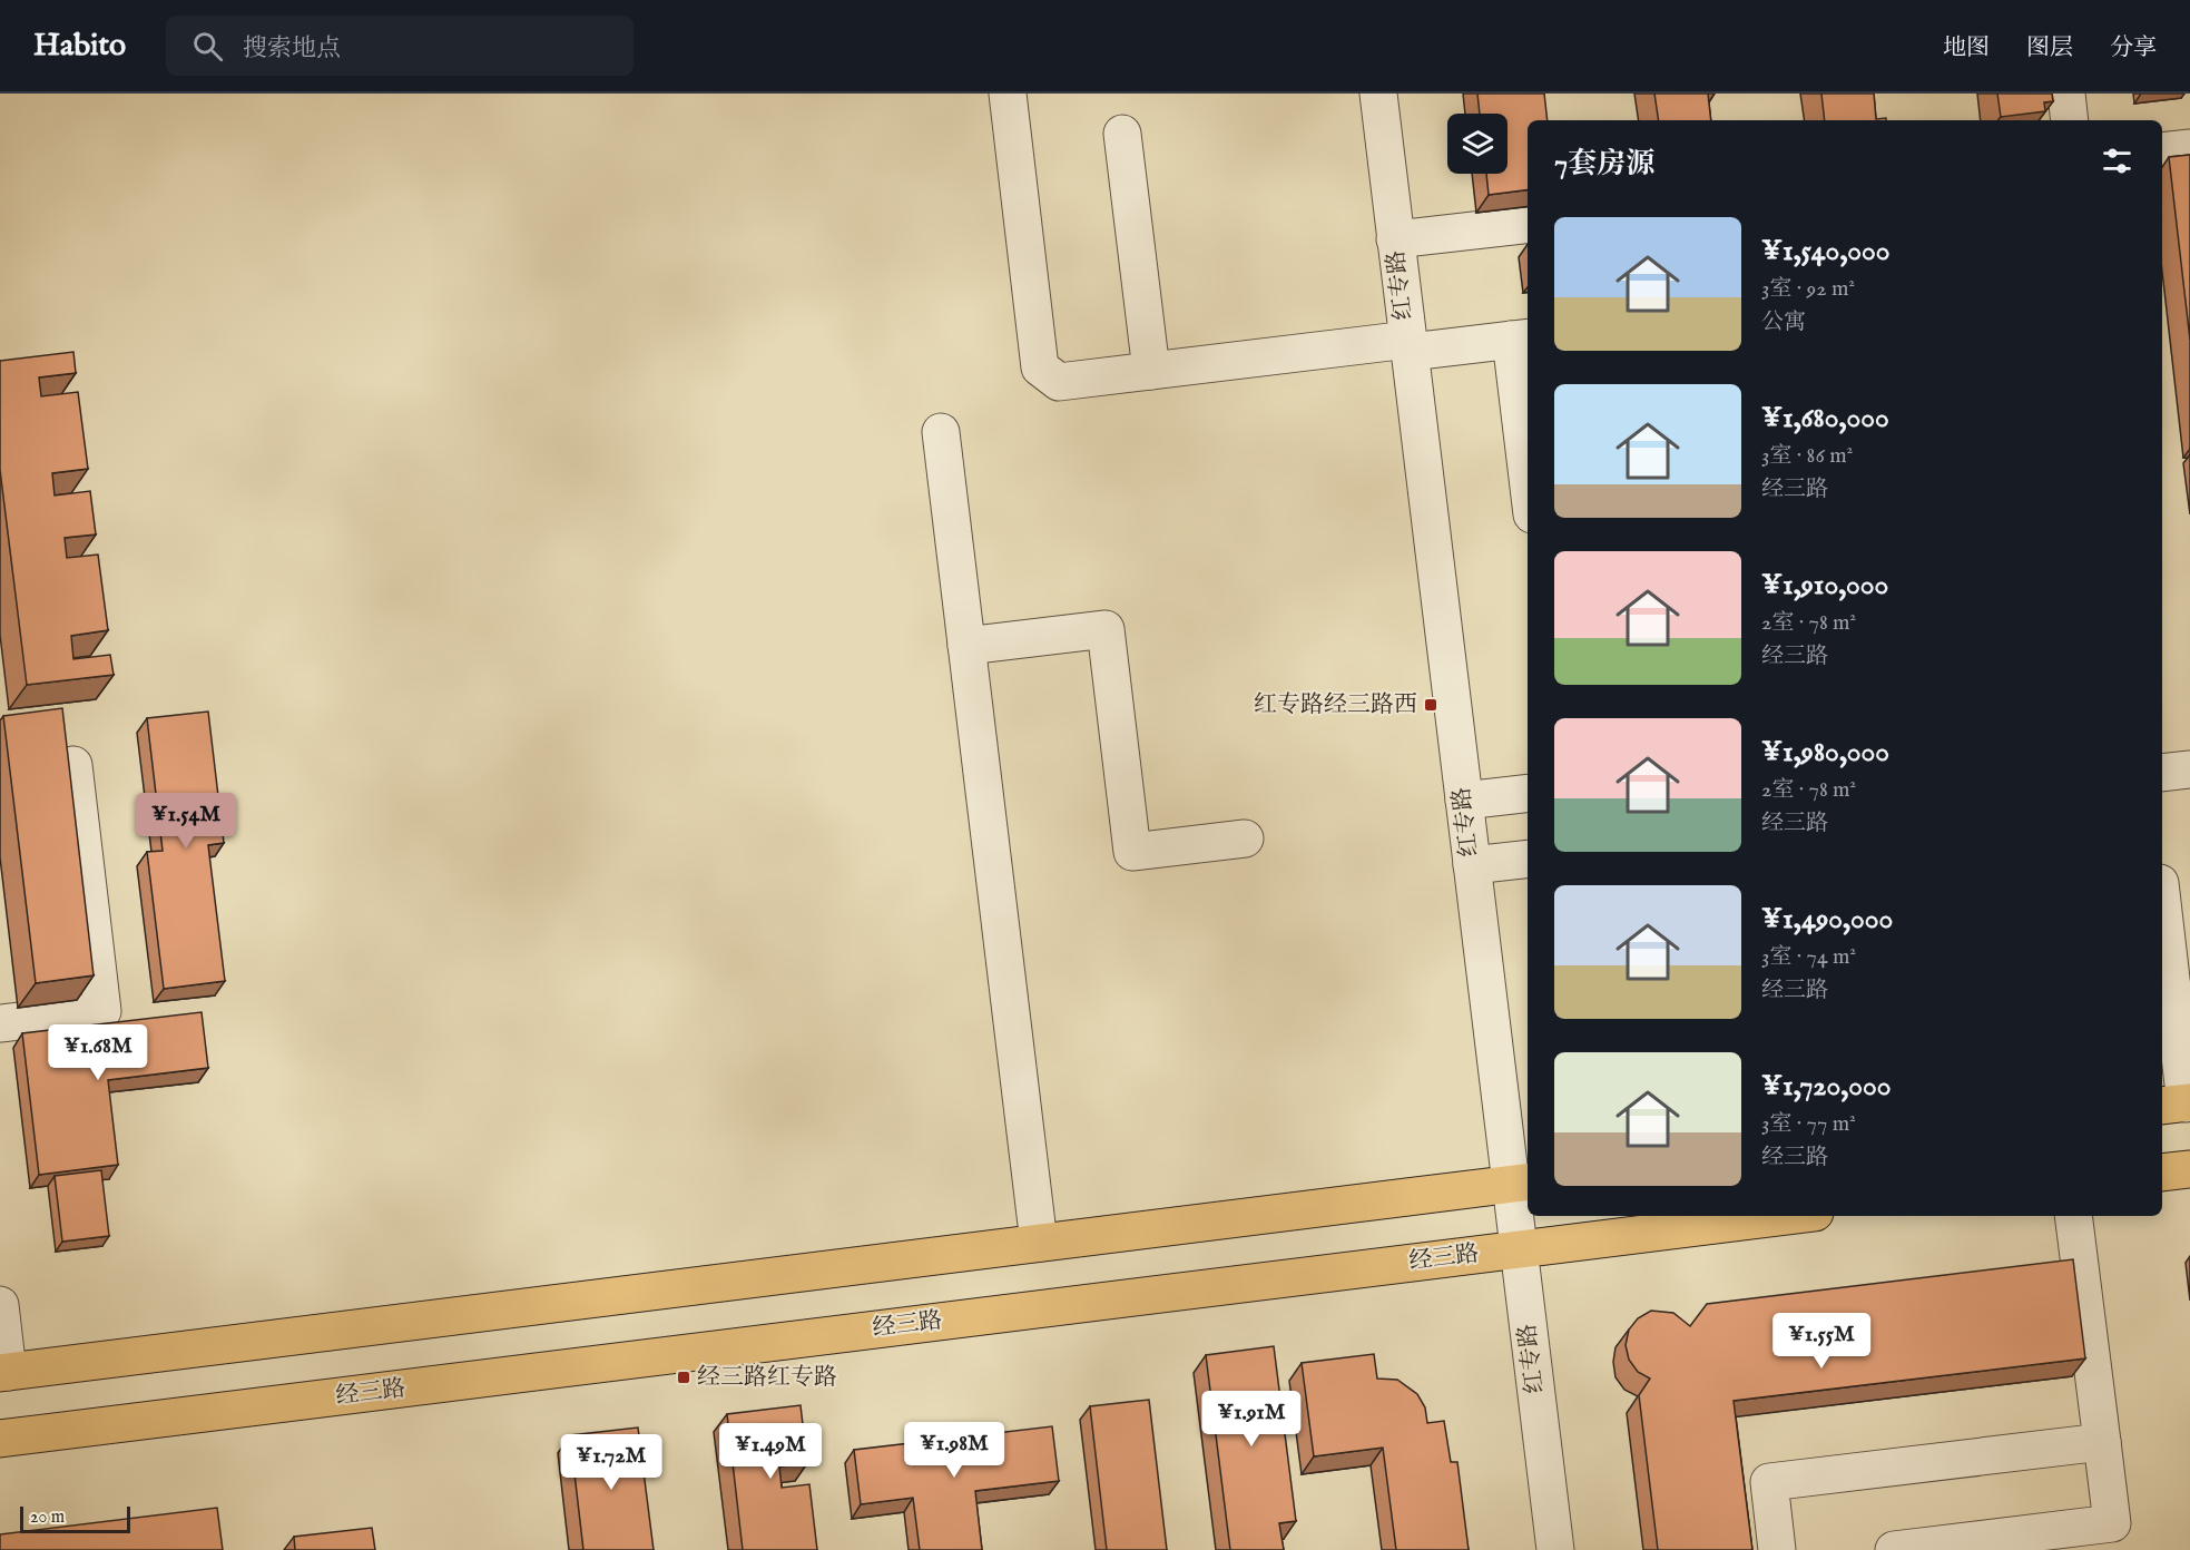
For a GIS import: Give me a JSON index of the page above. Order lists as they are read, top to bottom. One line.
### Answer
{"streets":{"main road":["经三路"],"street":["红专路"]},"crossings":[["红专路","经三路"]],"places":{"transit":["红专路经三路西","经三路红专路"]},"scale_bar":"20 m","page":{"header":"Habito","search":"搜索地点","nav":["地图","图层","分享"],"heading":"7套房源","list":[{"name":"¥1,540,000","note":"3室 · 92 m² · 公寓"},{"name":"¥1,680,000","note":"3室 · 86 m² · 经三路"},{"name":"¥1,910,000","note":"2室 · 78 m² · 经三路"},{"name":"¥1,980,000","note":"2室 · 78 m² · 经三路"},{"name":"¥1,490,000","note":"3室 · 74 m² · 经三路"},{"name":"¥1,720,000","note":"3室 · 77 m² · 经三路"}],"price":["¥1.54M","¥1.68M","¥1.55M","¥1.91M","¥1.98M","¥1.49M","¥1.72M"],"scale":"20 m"}}
